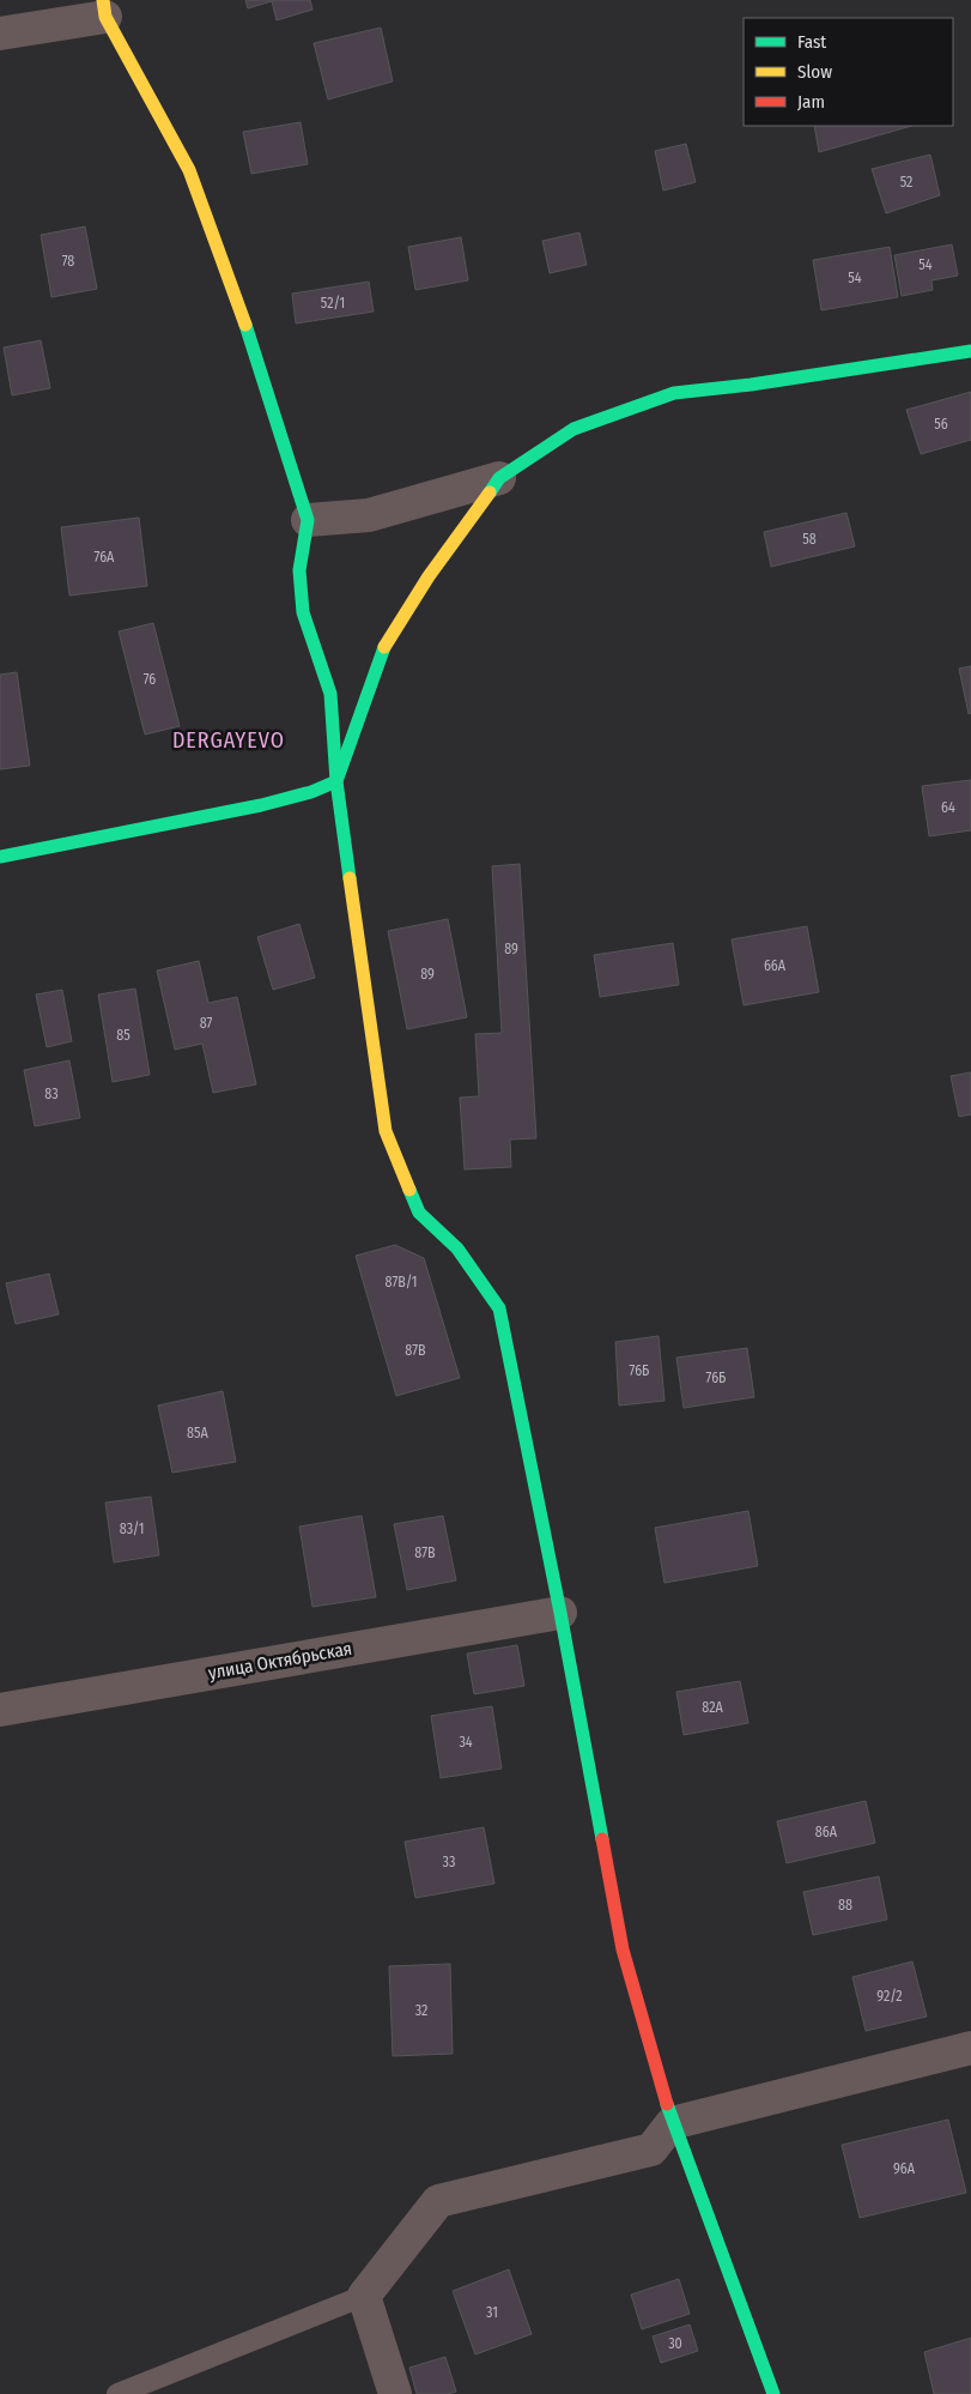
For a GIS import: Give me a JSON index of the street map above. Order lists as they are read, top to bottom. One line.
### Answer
{"streets":{"street":["улица Октябрьская"]},"districts":["DERGAYEVO"],"house_numbers":["52","78","54","54","52/1","56","58","76А","76","64","89","66А","89","87","85","83","87В/1","87В","76Б","76Б","85А","83/1","87В","82А","34","86А","33","88","92/2","32","96А","31","30"],"legend":["Fast","Slow","Jam"]}
